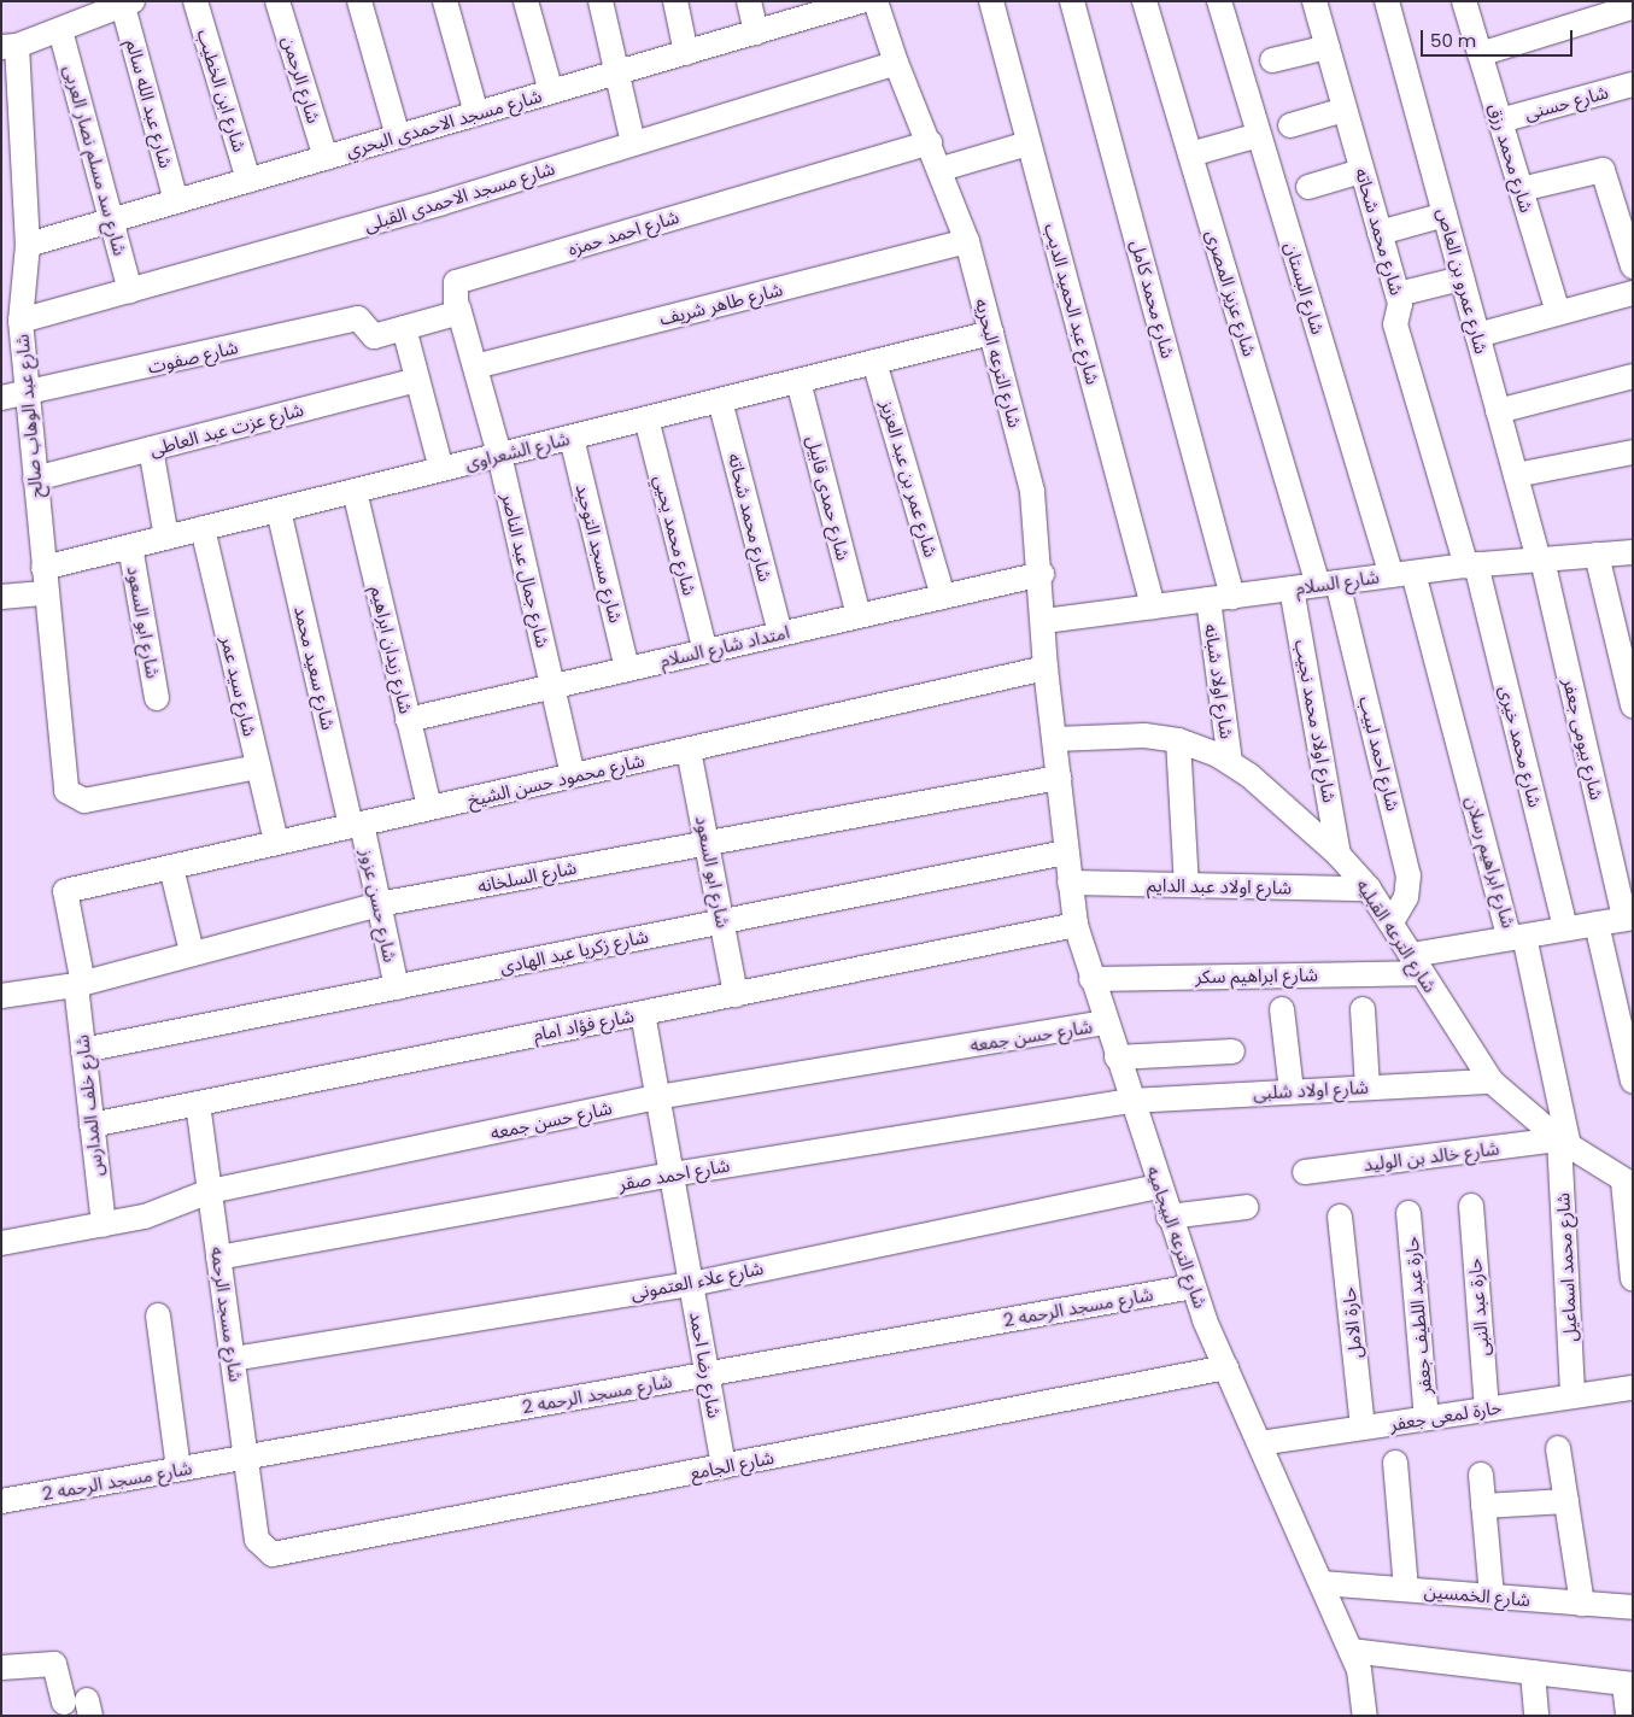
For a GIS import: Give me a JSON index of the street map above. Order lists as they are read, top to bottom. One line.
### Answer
{"streets":{"street":["شارع الرحمن","شارع ابن الخطيب","شارع حسنى","شارع عبد الله سالم","شارع مسجد الاحمدى البحري","شارع محمد رزق","شارع سد مسلم نصار العربى","شارع مسجد الاحمدى القبلى","شارع محمد شحاته","شارع احمد حمزه","شارع عمرو بن العاص","شارع البستان","شارع عزيز المصرى","شارع محمد كامل","شارع طاهر شريف","شارع عبد الحميد الديب","شارع صفوت","شارع الترعه البحريه","شارع عبد الوهاب صالح","شارع عزت عبد العاطى","شارع الشعراوى","شارع عمر بن عبد العزيز","شارع حمدى قابيل","شارع محمد يحيي","شارع مسجد التوحيد","شارع جمال عبد الناصر","شارع السلام","شارع ابو السعود","امتداد شارع السلام","شارع زيدان ابراهيم","شارع سعيد محمد","شارع اولاد شبانه","شارع سيد عمر","شارع اولاد محمد نجيب","شارع بيومى جعفر","شارع محمد خيرى","شارع احمد لبيب","شارع محمود حسن الشيخ","شارع ابراهيم رسلان","شارع السلخانه","شارع اولاد عبد الدايم","شارع حسن عزوز","شارع الترعه القبليه","شارع زكريا عبد الهادى","شارع ابراهيم سكر","شارع فؤاد امام","شارع حسن جمعه","شارع اولاد شلبى","شارع خلف المدارس","شارع خالد بن الوليد","شارع احمد صقر","شارع الترعه البيجاميه","شارع محمد اسماعيل","شارع علاء العتمونى","شارع مسجد الرحمه 2","حارة عبد النبى","شارع مسجد الرحمه","حارة عبد اللطيف جعفر","حارة الامل","شارع رضا احمد","حارة لمعى جعفر","شارع الجامع","شارع الخمسين"]},"crossings":[["شارع الرحمن","شارع مسجد الاحمدى البحري"],["شارع ابن الخطيب","شارع مسجد الاحمدى البحري"],["شارع حسنى","شارع محمد رزق"],["شارع عبد الله سالم","شارع مسجد الاحمدى البحري"],["شارع مسجد الاحمدى البحري","شارع سد مسلم نصار العربى"],["شارع مسجد الاحمدى البحري","شارع عبد الوهاب صالح"],["شارع سد مسلم نصار العربى","شارع مسجد الاحمدى القبلى"],["شارع مسجد الاحمدى القبلى","شارع الترعه البحريه"],["شارع مسجد الاحمدى القبلى","شارع عبد الوهاب صالح"],["شارع محمد شحاته","شارع الشعراوى"],["شارع محمد شحاته","شارع السلام"],["شارع محمد شحاته","امتداد شارع السلام"],["شارع محمد شحاته","شارع محمد خيرى"],["شارع احمد حمزه","شارع الترعه البحريه"],["شارع احمد حمزه","شارع جمال عبد الناصر"],["شارع عمرو بن العاص","شارع السلام"],["شارع عمرو بن العاص","شارع بيومى جعفر"],["شارع البستان","شارع السلام"],["شارع البستان","شارع ابراهيم رسلان"],["شارع عزيز المصرى","شارع السلام"],["شارع عزيز المصرى","شارع احمد لبيب"],["شارع محمد كامل","شارع السلام"],["شارع طاهر شريف","شارع الترعه البحريه"],["شارع طاهر شريف","شارع جمال عبد الناصر"],["شارع عبد الحميد الديب","شارع السلام"],["شارع صفوت","شارع عبد الوهاب صالح"],["شارع الترعه البحريه","شارع الشعراوى"],["شارع الترعه البحريه","شارع السلام"],["شارع الترعه البحريه","امتداد شارع السلام"],["شارع الترعه البحريه","شارع محمود حسن الشيخ"],["شارع الترعه البحريه","شارع الترعه القبليه"],["شارع الترعه البحريه","شارع الترعه البيجاميه"],["شارع عبد الوهاب صالح","شارع عزت عبد العاطى"],["شارع عبد الوهاب صالح","شارع الشعراوى"],["شارع عبد الوهاب صالح","شارع سيد عمر"],["شارع الشعراوى","شارع عمر بن عبد العزيز"],["شارع الشعراوى","شارع حمدى قابيل"],["شارع الشعراوى","شارع محمد يحيي"],["شارع الشعراوى","شارع مسجد التوحيد"],["شارع الشعراوى","شارع جمال عبد الناصر"],["شارع الشعراوى","شارع ابو السعود"],["شارع الشعراوى","شارع زيدان ابراهيم"],["شارع الشعراوى","شارع سعيد محمد"],["شارع الشعراوى","شارع سيد عمر"],["شارع عمر بن عبد العزيز","امتداد شارع السلام"],["شارع حمدى قابيل","امتداد شارع السلام"],["شارع محمد يحيي","امتداد شارع السلام"],["شارع مسجد التوحيد","امتداد شارع السلام"],["شارع جمال عبد الناصر","امتداد شارع السلام"],["شارع جمال عبد الناصر","شارع محمود حسن الشيخ"],["شارع السلام","شارع اولاد شبانه"],["شارع السلام","شارع اولاد محمد نجيب"],["شارع السلام","شارع بيومى جعفر"],["شارع السلام","شارع محمد خيرى"],["شارع السلام","شارع احمد لبيب"],["شارع السلام","شارع ابراهيم رسلان"],["شارع ابو السعود","شارع محمود حسن الشيخ"],["شارع ابو السعود","شارع السلخانه"],["شارع ابو السعود","شارع زكريا عبد الهادى"],["شارع ابو السعود","شارع فؤاد امام"],["امتداد شارع السلام","شارع زيدان ابراهيم"],["شارع زيدان ابراهيم","شارع محمود حسن الشيخ"],["شارع سعيد محمد","شارع محمود حسن الشيخ"],["شارع سعيد محمد","شارع حسن عزوز"],["شارع اولاد شبانه","شارع الترعه القبليه"],["شارع سيد عمر","شارع محمود حسن الشيخ"],["شارع اولاد محمد نجيب","شارع الترعه القبليه"],["شارع بيومى جعفر","شارع ابراهيم سكر"],["شارع محمد خيرى","شارع ابراهيم سكر"],["شارع احمد لبيب","شارع الترعه القبليه"],["شارع محمود حسن الشيخ","شارع حسن عزوز"],["شارع محمود حسن الشيخ","شارع خلف المدارس"],["شارع ابراهيم رسلان","شارع الترعه القبليه"],["شارع ابراهيم رسلان","شارع ابراهيم سكر"],["شارع ابراهيم رسلان","شارع خالد بن الوليد"],["شارع ابراهيم رسلان","شارع محمد اسماعيل"],["شارع السلخانه","شارع حسن عزوز"],["شارع السلخانه","شارع خلف المدارس"],["شارع السلخانه","شارع الترعه البيجاميه"],["شارع اولاد عبد الدايم","شارع الترعه القبليه"],["شارع اولاد عبد الدايم","شارع الترعه البيجاميه"],["شارع حسن عزوز","شارع زكريا عبد الهادى"],["شارع الترعه القبليه","شارع ابراهيم سكر"],["شارع الترعه القبليه","شارع اولاد شلبى"],["شارع الترعه القبليه","شارع خالد بن الوليد"],["شارع الترعه القبليه","شارع الترعه البيجاميه"],["شارع الترعه القبليه","شارع محمد اسماعيل"],["شارع زكريا عبد الهادى","شارع خلف المدارس"],["شارع زكريا عبد الهادى","شارع الترعه البيجاميه"],["شارع ابراهيم سكر","شارع الترعه البيجاميه"],["شارع فؤاد امام","شارع خلف المدارس"],["شارع فؤاد امام","شارع الترعه البيجاميه"],["شارع فؤاد امام","شارع مسجد الرحمه"],["شارع فؤاد امام","شارع رضا احمد"],["شارع حسن جمعه","شارع خلف المدارس"],["شارع حسن جمعه","شارع الترعه البيجاميه"],["شارع حسن جمعه","شارع مسجد الرحمه"],["شارع حسن جمعه","شارع رضا احمد"],["شارع اولاد شلبى","شارع احمد صقر"],["شارع اولاد شلبى","شارع الترعه البيجاميه"],["شارع خالد بن الوليد","شارع محمد اسماعيل"],["شارع احمد صقر","شارع الترعه البيجاميه"],["شارع احمد صقر","شارع مسجد الرحمه"],["شارع احمد صقر","شارع رضا احمد"],["شارع الترعه البيجاميه","شارع علاء العتمونى"],["شارع الترعه البيجاميه","شارع مسجد الرحمه 2"],["شارع الترعه البيجاميه","حارة لمعى جعفر"],["شارع الترعه البيجاميه","شارع الجامع"],["شارع الترعه البيجاميه","شارع الخمسين"],["شارع محمد اسماعيل","حارة لمعى جعفر"],["شارع علاء العتمونى","شارع مسجد الرحمه"],["شارع علاء العتمونى","شارع رضا احمد"],["شارع مسجد الرحمه 2","شارع مسجد الرحمه"],["شارع مسجد الرحمه 2","شارع رضا احمد"],["حارة عبد النبى","حارة لمعى جعفر"],["شارع مسجد الرحمه","شارع الجامع"],["حارة عبد اللطيف جعفر","حارة لمعى جعفر"],["حارة الامل","حارة لمعى جعفر"],["شارع رضا احمد","شارع الجامع"]],"scale_bar":"50 m"}
